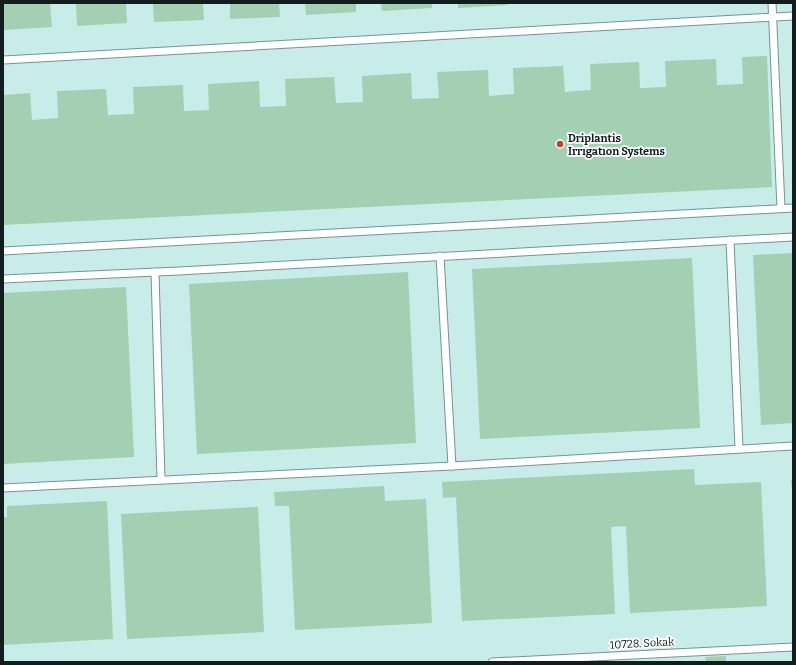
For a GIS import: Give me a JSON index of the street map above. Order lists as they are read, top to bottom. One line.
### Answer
{"streets":{"lane":["10728. Sokak"]},"places":["Driplantis Irrıgatıon Systems"]}
